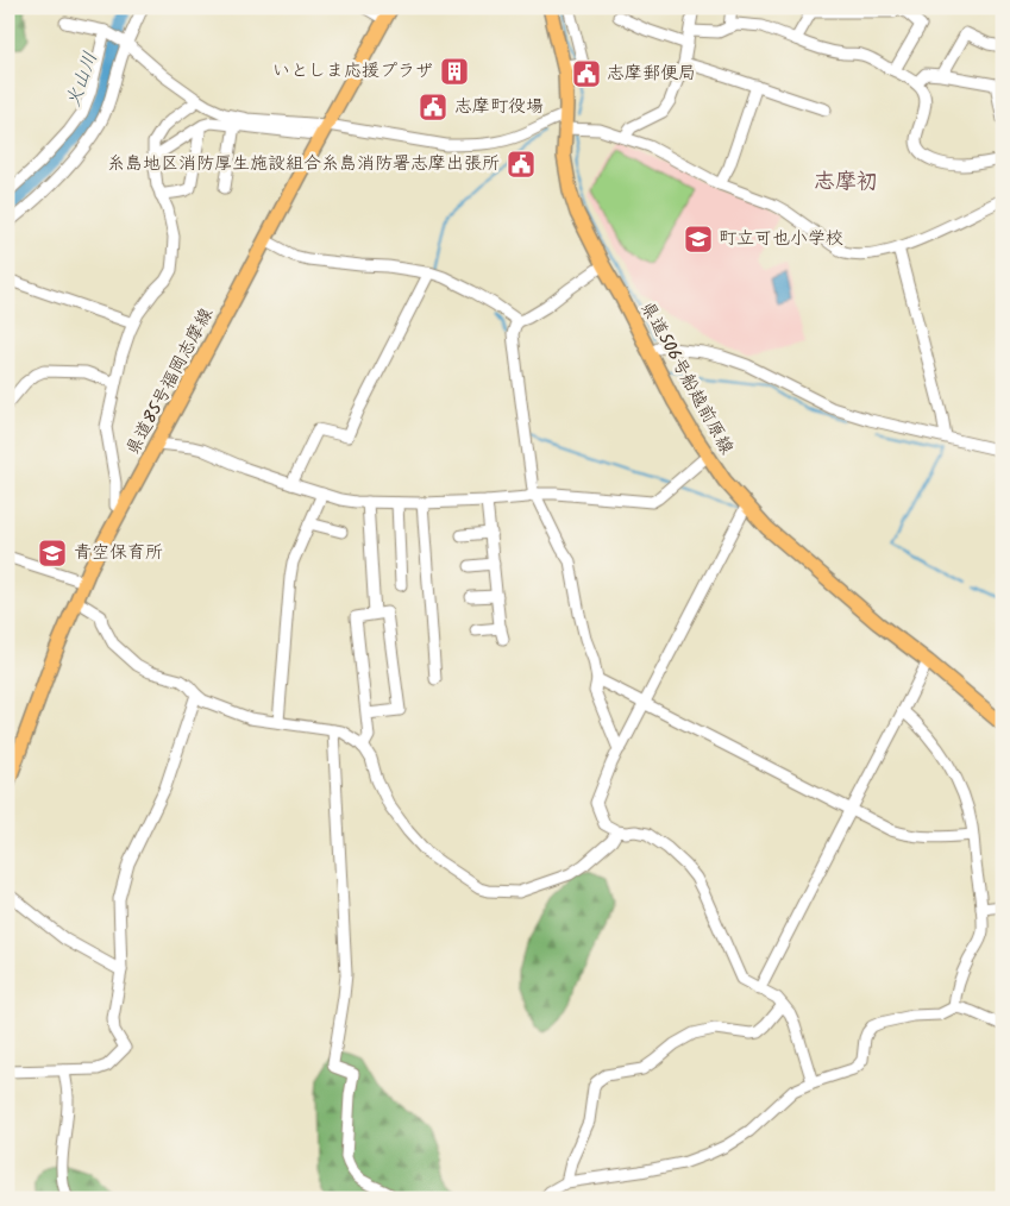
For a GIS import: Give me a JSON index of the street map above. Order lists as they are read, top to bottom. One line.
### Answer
{"streets":{"main road":["県道506号船越前原線","県道85号福岡志摩線"]},"districts":["志摩初"],"water":["火山川"],"places":{"building":["いとしま応援プラザ"],"public building":["志摩郵便局","志摩町役場","糸島地区消防厚生施設組合糸島消防署志摩出張所"],"school or university":["町立可也小学校","青空保育所"]}}
